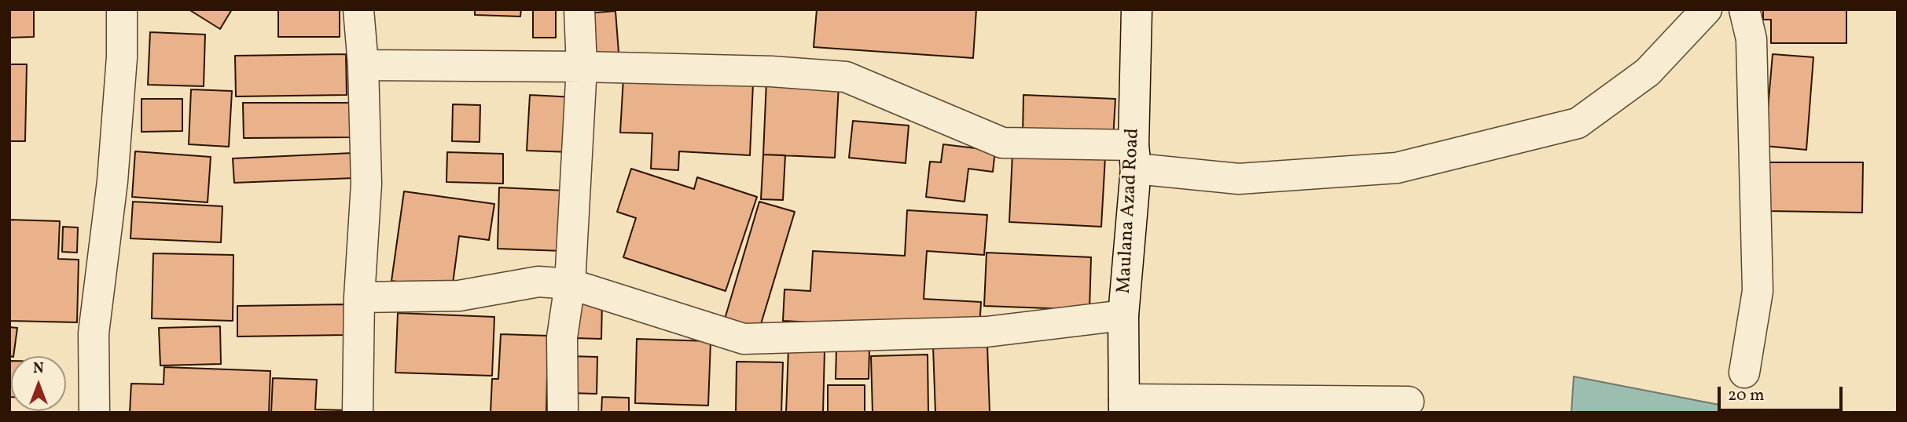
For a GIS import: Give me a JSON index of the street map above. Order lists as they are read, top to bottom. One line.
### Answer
{"streets":{"street":["Maulana Azad Road"]},"scale_bar":"20 m","north":"top"}
